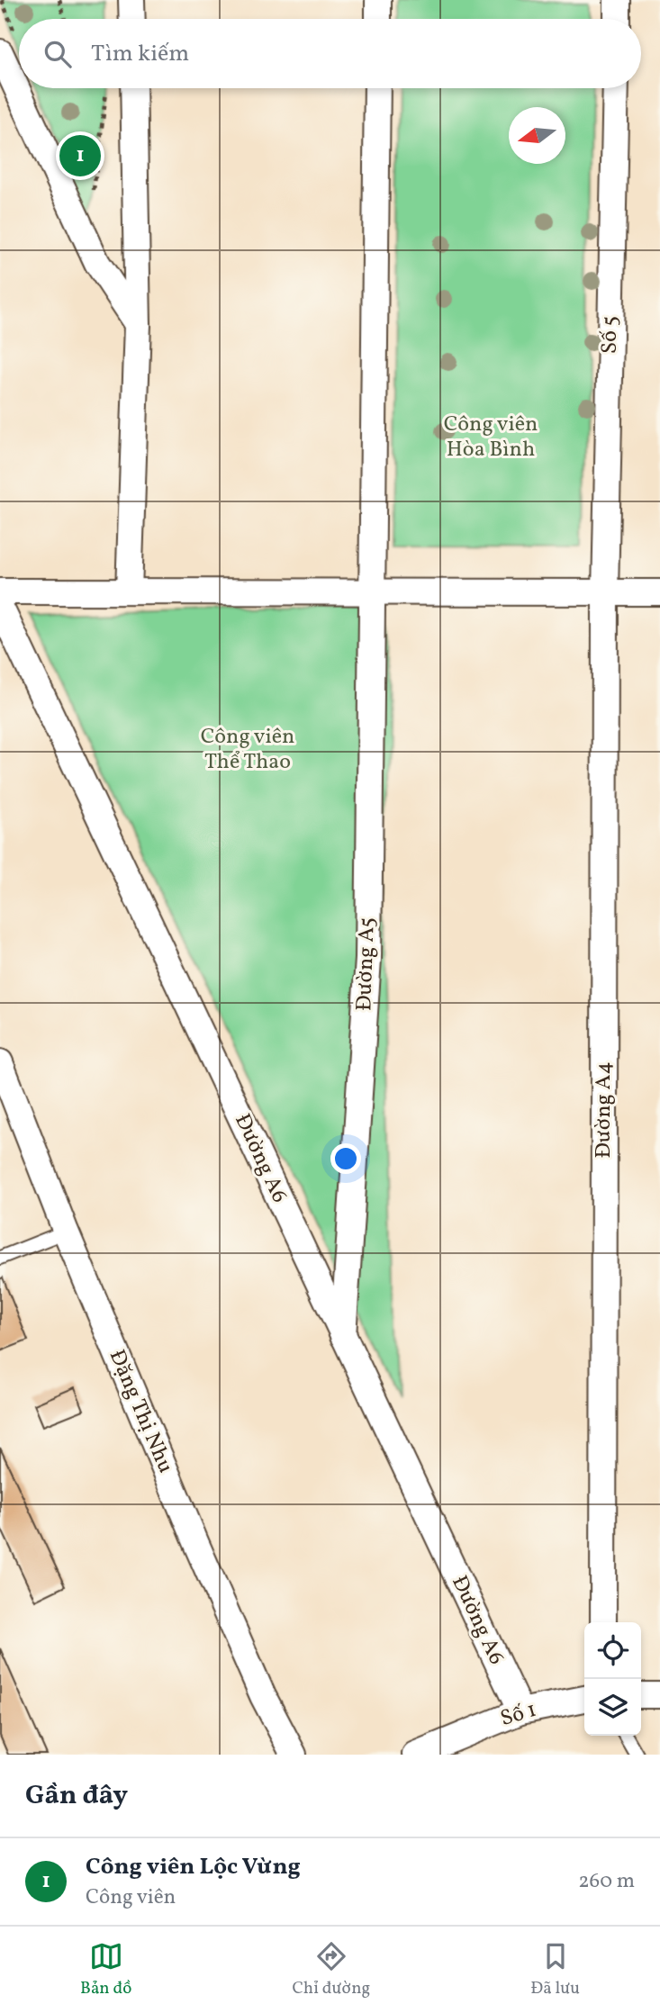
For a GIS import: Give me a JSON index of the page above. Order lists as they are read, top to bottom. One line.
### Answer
{"streets":{"street":["Số 5","Đường A5","Đường A4","Đường A6","Đặng Thị Nhu","Số 1"]},"crossings":[["Số 5","Đường A4"],["Đường A5","Đường A6"],["Đường A6","Số 1"]],"parks":["Công viên Hòa Bình","Công viên Thể Thao"],"north":"left","page":{"search":"Tìm kiếm","pins":"1","heading":"Gần đây","list":[{"mark":"1","name":"Công viên Lộc Vừng","note":"Công viên","value":"260 m"}],"nav":["Bản đồ","Chỉ đường","Đã lưu"]}}
